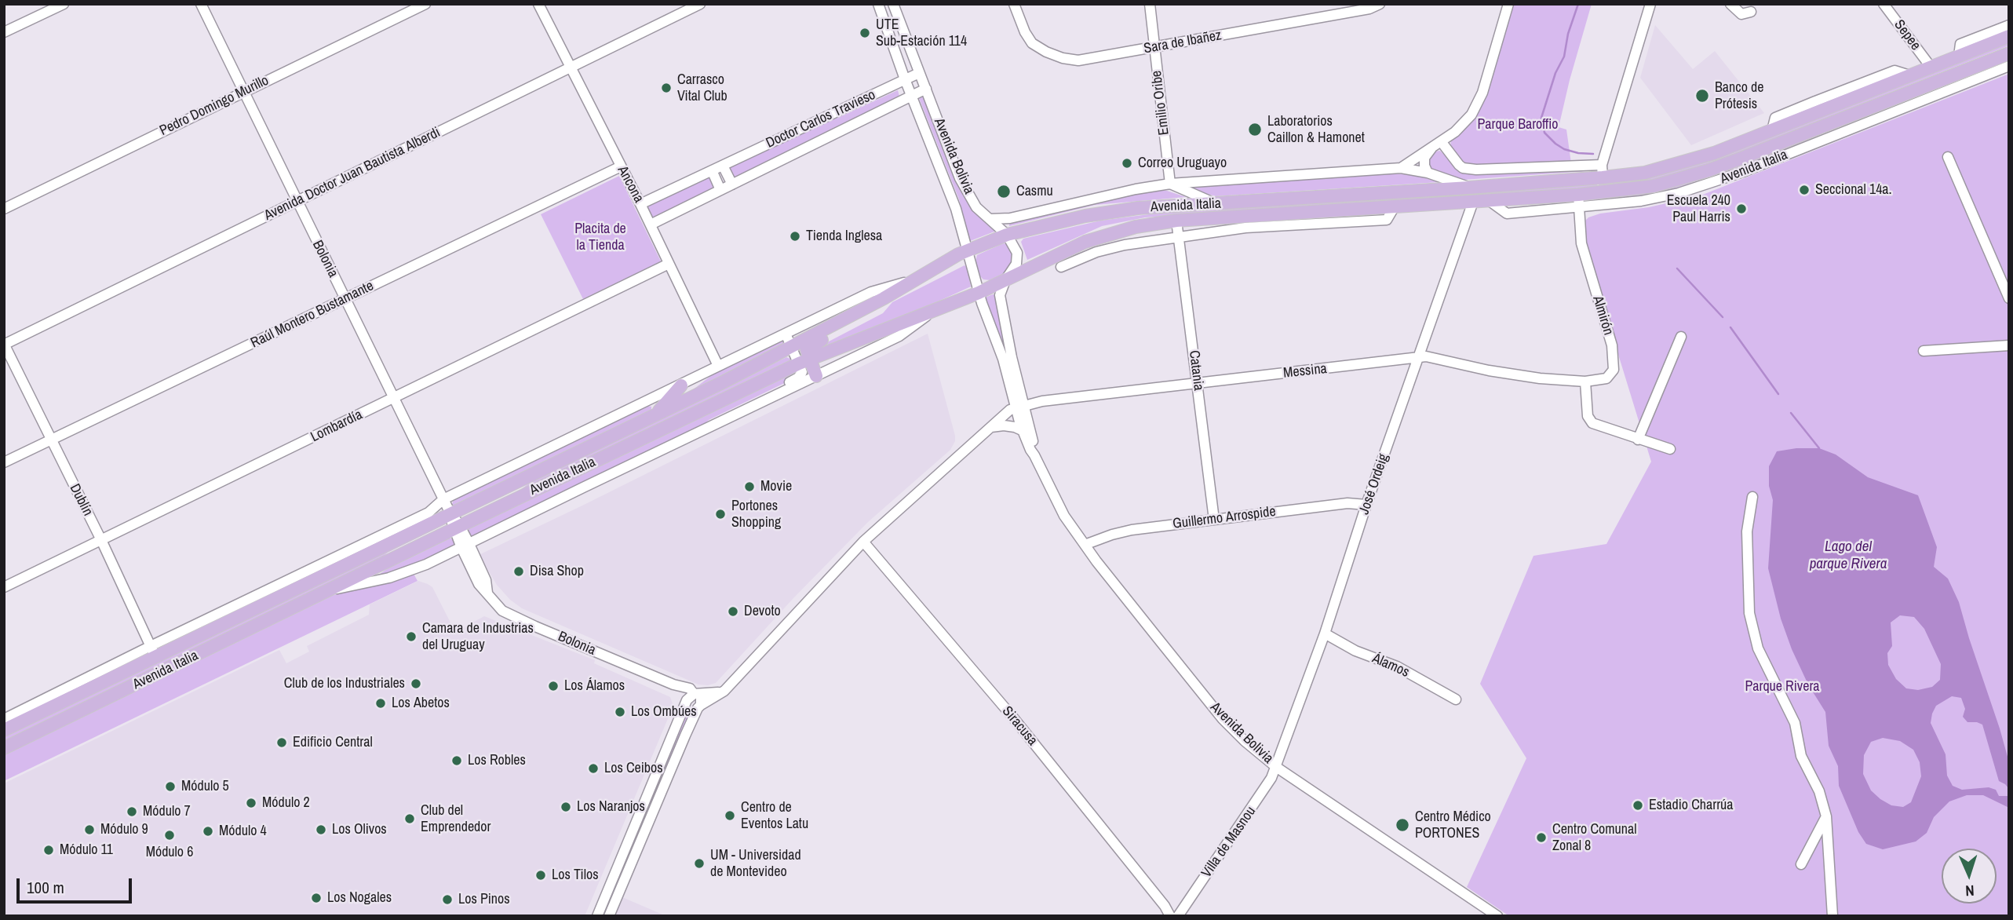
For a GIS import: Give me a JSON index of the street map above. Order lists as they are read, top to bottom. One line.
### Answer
{"streets":{"main road":["Avenida Italia"],"street":["Sepee","Sara de Ibañez","Emilio Oribe","Pedro Domingo Murillo","Doctor Carlos Travieso","Avenida Bolivia","Avenida Doctor Juan Bautista Alberdi","Ancona","Bolonia","Raúl Montero Bustamante","Almirón","Catania","Messina","Lombardía","José Ordeig","Dublín","Guillermo Arrospide","Álamos","Siracusa","Villa de Masnou"]},"crossings":[["Sepee","Avenida Italia"],["Sara de Ibañez","Emilio Oribe"],["Emilio Oribe","Avenida Italia"],["Pedro Domingo Murillo","Bolonia"],["Doctor Carlos Travieso","Avenida Bolivia"],["Doctor Carlos Travieso","Ancona"],["Avenida Bolivia","Avenida Italia"],["Avenida Bolivia","Messina"],["Avenida Bolivia","José Ordeig"],["Avenida Bolivia","Guillermo Arrospide"],["Avenida Bolivia","Villa de Masnou"],["Avenida Italia","Ancona"],["Avenida Italia","Bolonia"],["Avenida Italia","Almirón"],["Avenida Italia","Catania"],["Avenida Italia","José Ordeig"],["Avenida Italia","Dublín"],["Avenida Doctor Juan Bautista Alberdi","Ancona"],["Avenida Doctor Juan Bautista Alberdi","Bolonia"],["Avenida Doctor Juan Bautista Alberdi","Dublín"],["Ancona","Raúl Montero Bustamante"],["Ancona","Lombardía"],["Bolonia","Raúl Montero Bustamante"],["Bolonia","Lombardía"],["Raúl Montero Bustamante","Dublín"],["Almirón","Messina"],["Catania","Messina"],["Catania","Guillermo Arrospide"],["Messina","José Ordeig"],["Lombardía","Dublín"],["José Ordeig","Guillermo Arrospide"],["José Ordeig","Álamos"],["José Ordeig","Villa de Masnou"]],"water":["Lago del parque Rivera"],"parks":["Parque Baroffio","Placita de la Tienda","Parque Rivera"],"places":["UTE Sub-Estación 114","Carrasco Vital Club","Banco de Prótesis","Laboratorios Caillon & Hamonet","Correo Uruguayo","Seccional 14a.","Casmu","Escuela 240 Paul Harris","Tienda Inglesa","Movie","Portones Shopping","Disa Shop","Devoto","Camara de Industrias del Uruguay","Club de los Industriales","Los Álamos","Los Abetos","Los Ombúes","Edificio Central","Los Robles","Los Ceibos","Módulo 5","Módulo 2","Estadio Charrúa","Los Naranjos","Módulo 7","Centro de Eventos Latu","Club del Emprendedor","Centro Médico PORTONES","Módulo 9","Los Olivos","Módulo 4","Módulo 6","Centro Comunal Zonal 8","Módulo 11","UM - Universidad de Montevideo","Los Tilos","Los Nogales","Los Pinos"],"scale_bar":"100 m","north":"bottom"}
